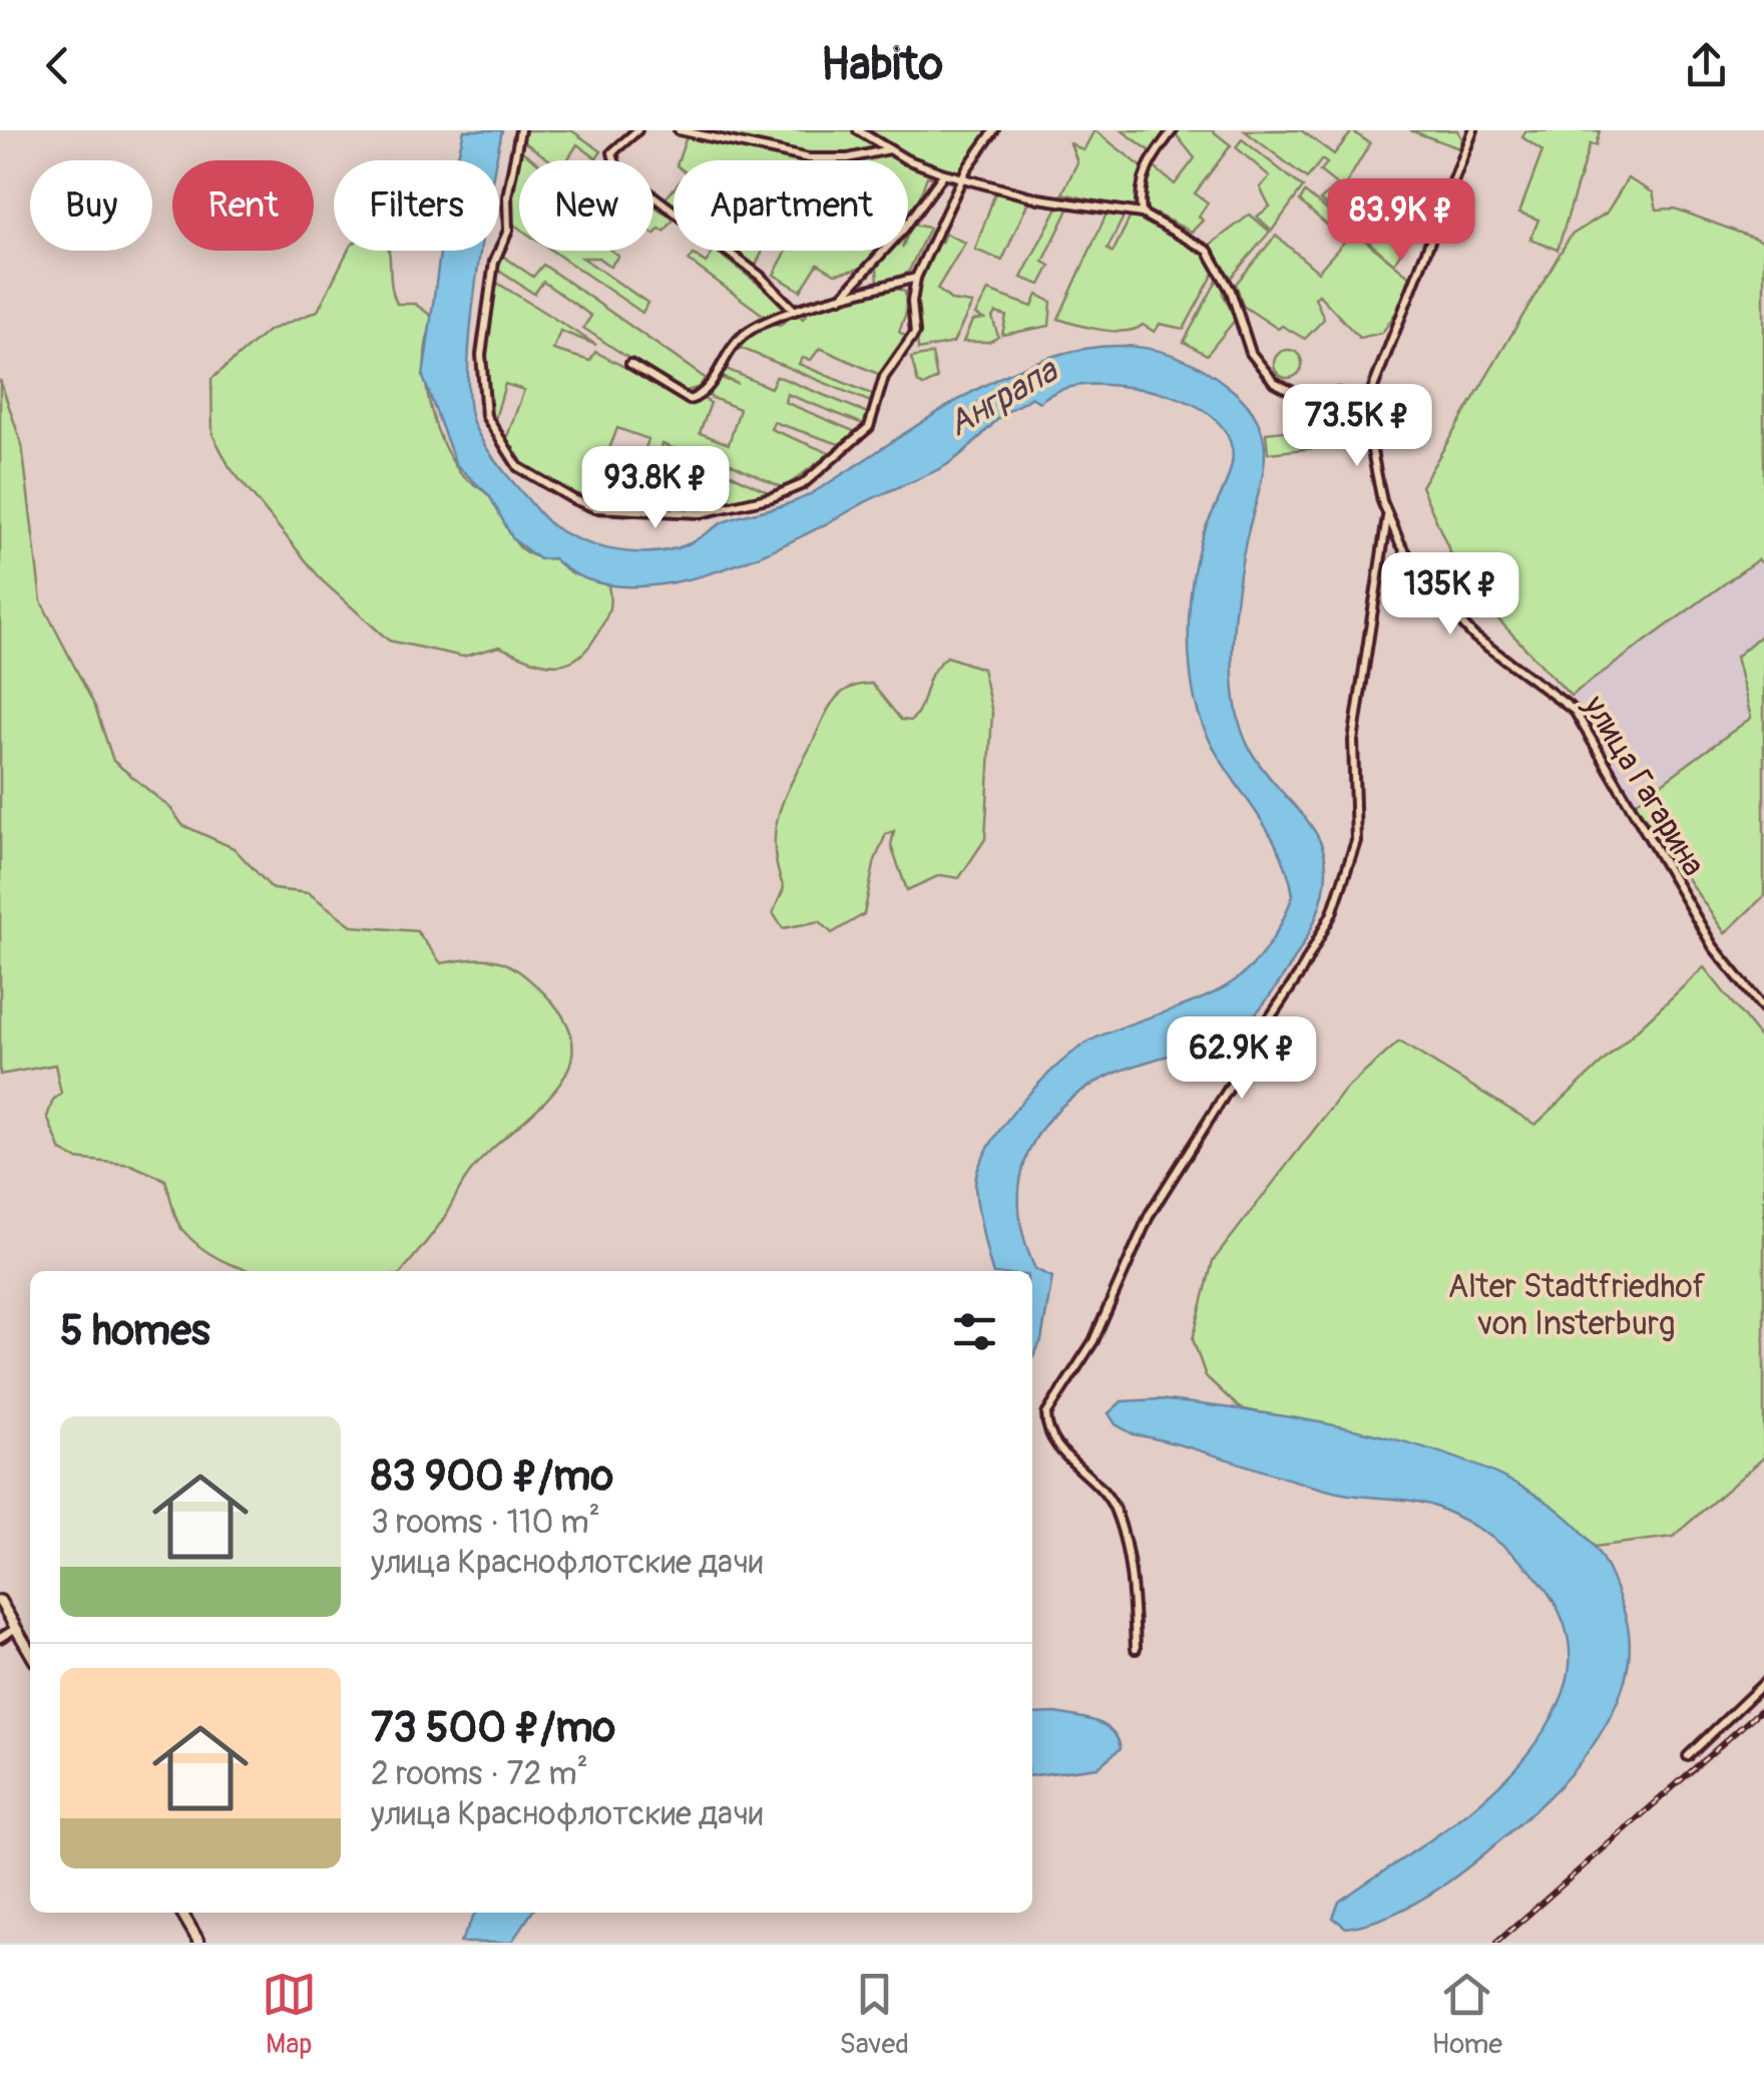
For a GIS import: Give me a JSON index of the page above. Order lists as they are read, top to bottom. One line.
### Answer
{"streets":{"street":["улица Гагарина"]},"water":["Анграпа"],"parks":["Alter Stadtfriedhof von Insterburg"],"page":{"header":"Habito","chip":["Buy","Rent","Filters","New","Apartment"],"price":["83.9K ₽","73.5K ₽","93.8K ₽","135K ₽","62.9K ₽"],"heading":"5 homes","list":[{"name":"83 900 ₽/mo","note":"3 rooms · 110 m² · улица Краснофлотские дачи"},{"name":"73 500 ₽/mo","note":"2 rooms · 72 m² · улица Краснофлотские дачи"}],"tabs":["Map","Saved","Home"]}}
